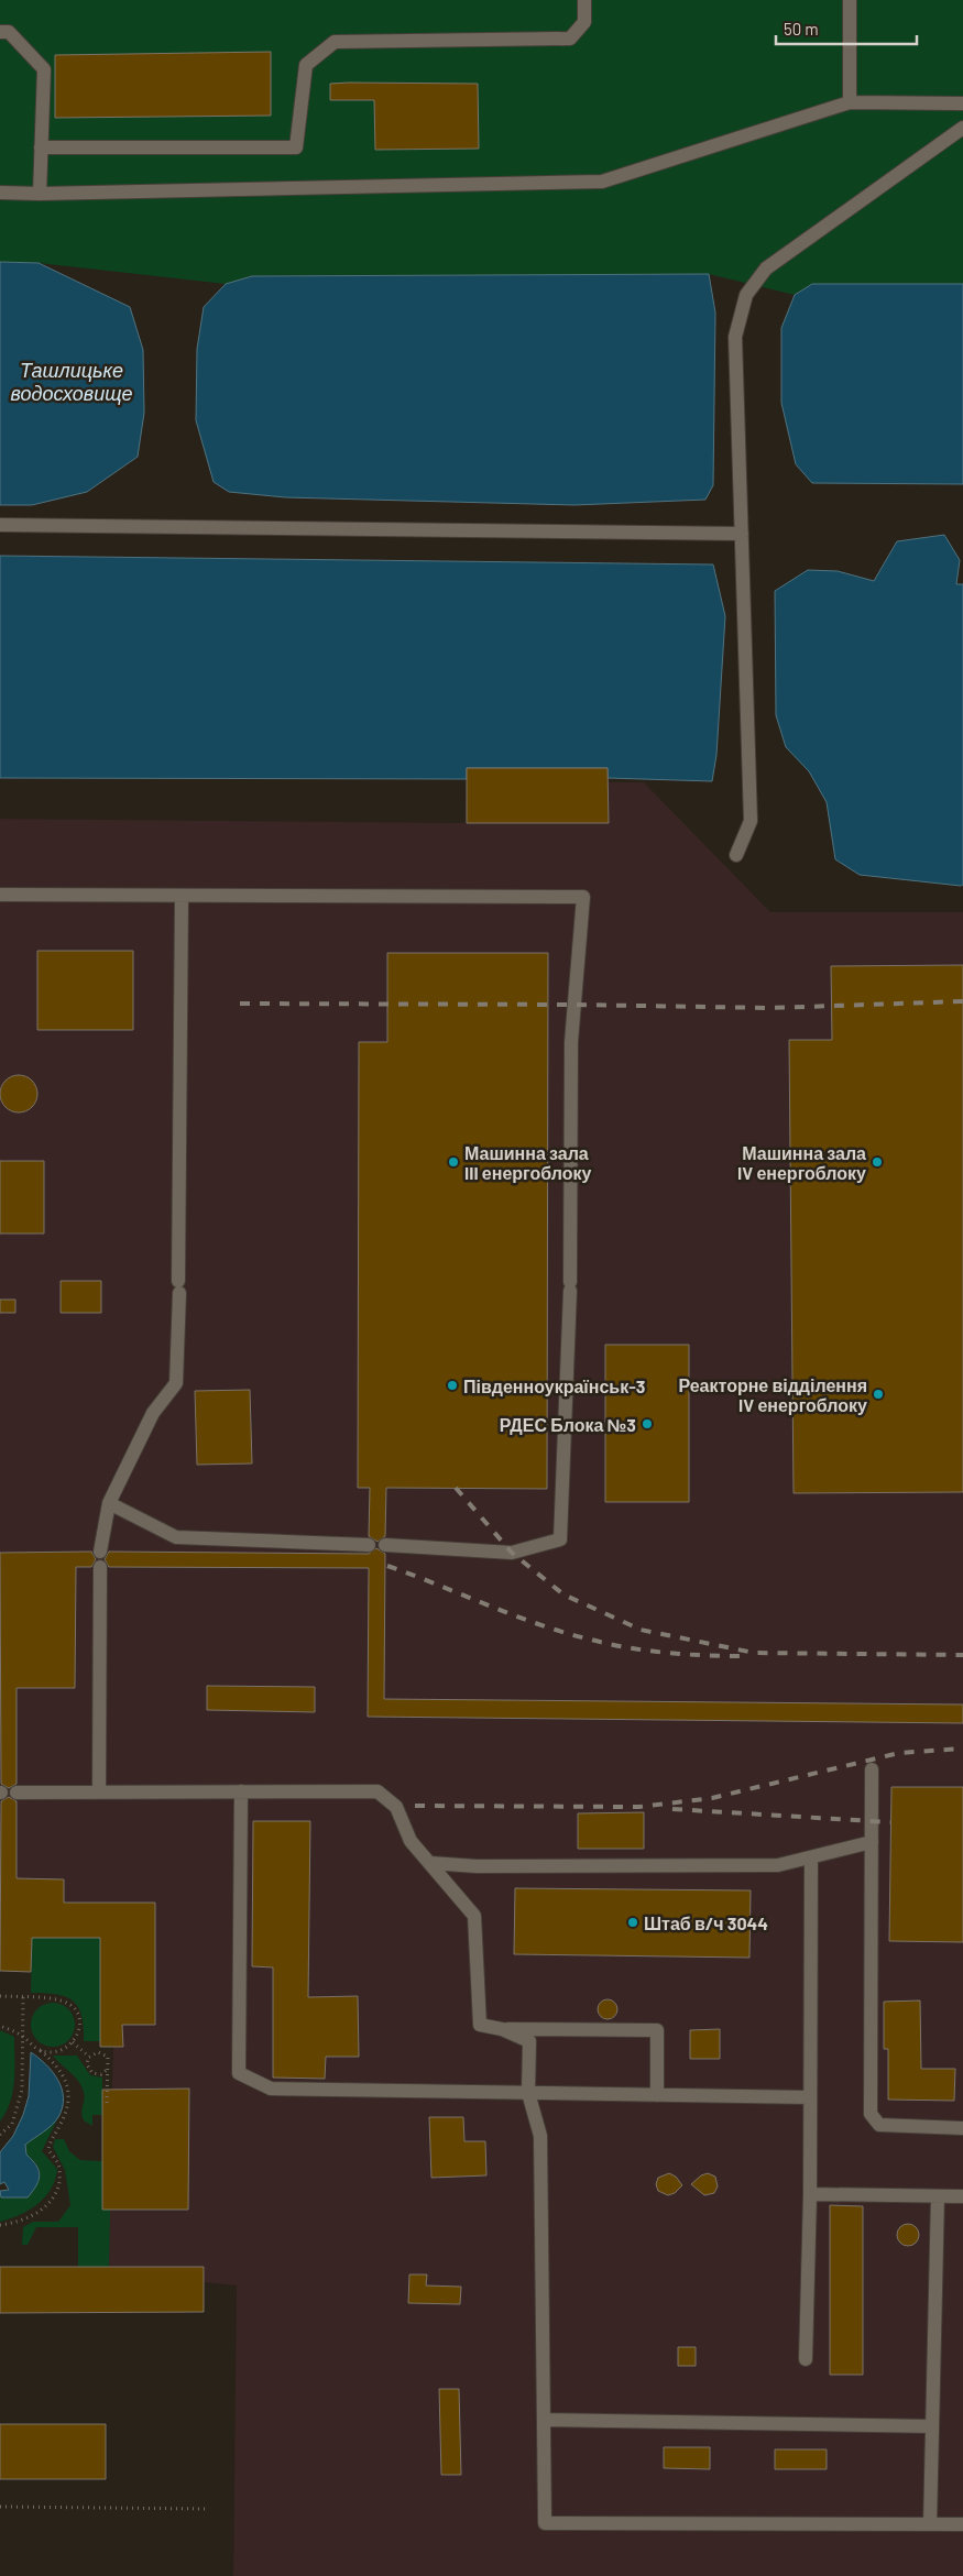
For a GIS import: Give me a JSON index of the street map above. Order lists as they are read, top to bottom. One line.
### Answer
{"water":["Ташлицьке водосховище"],"places":["Машинна зала III енергоблоку","Машинна зала IV енергоблоку","Південноукраїнськ-3","Реакторне відділення IV енергоблоку","РДЕС Блока №3","Штаб в/ч 3044"],"scale_bar":"50 m"}
